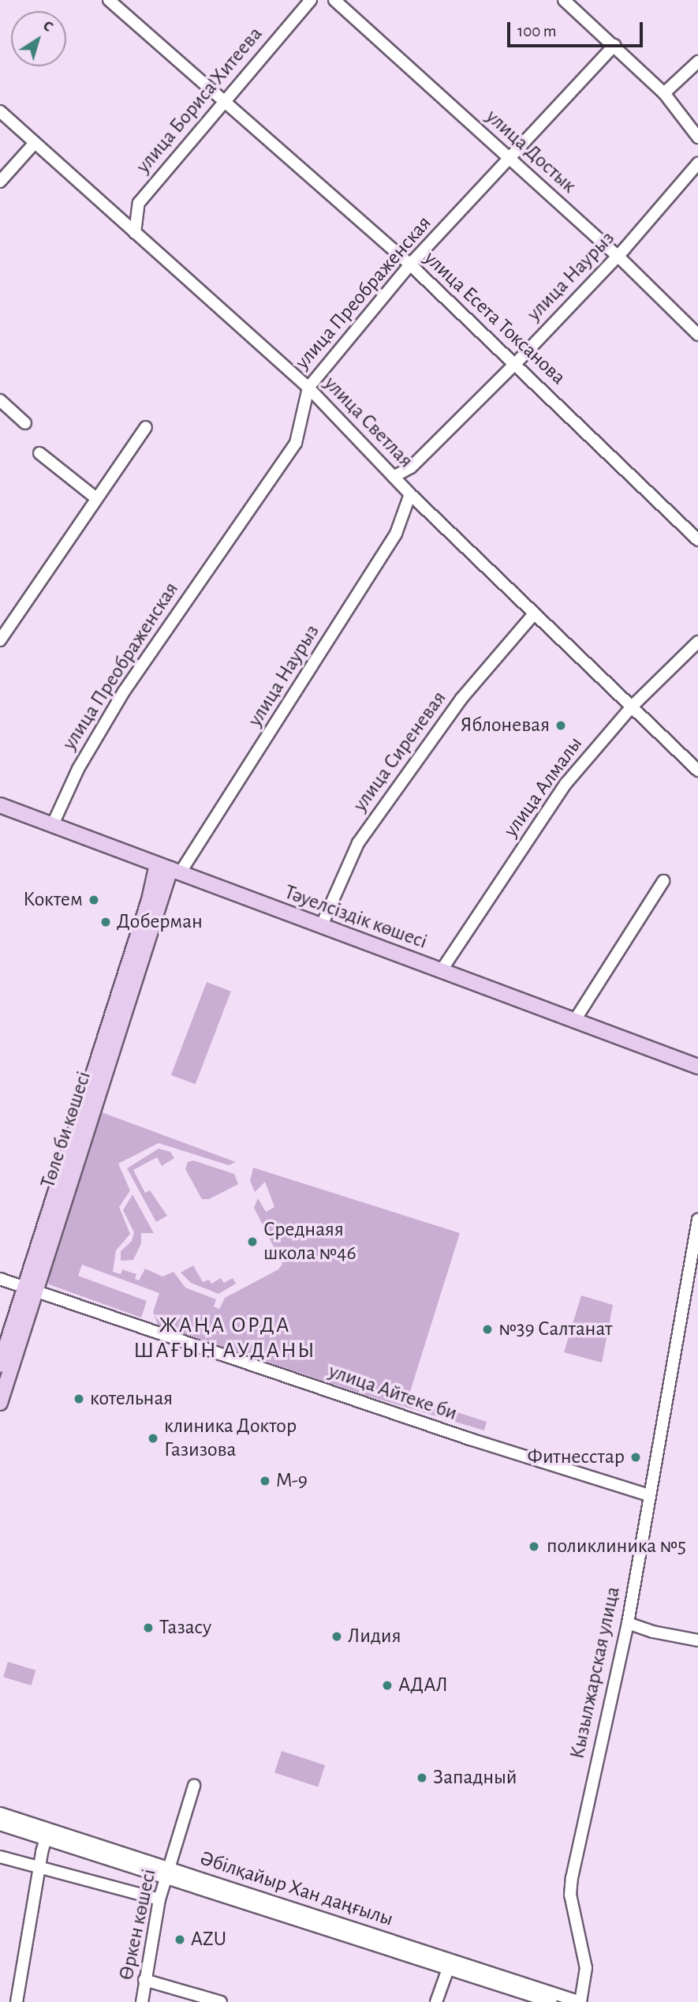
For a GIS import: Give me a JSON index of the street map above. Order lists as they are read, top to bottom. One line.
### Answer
{"streets":{"main road":["Тәуелсіздік көшесі","Төле би көшесі"],"street":["улица Бориса Хитеева","улица Достык","улица Наурыз","улица Преображенская","улица Есета Токсанова","улица Светлая","улица Сиреневая","улица Алмалы","улица Айтеке би","Кызылжарская улица","Әбілқайыр Хан даңғылы","Өркен көшесі"]},"crossings":[["улица Бориса Хитеева","улица Есета Токсанова"],["улица Бориса Хитеева","улица Светлая"],["улица Достык","улица Наурыз"],["улица Достык","улица Преображенская"],["улица Наурыз","улица Есета Токсанова"],["улица Наурыз","улица Светлая"],["улица Наурыз","Тәуелсіздік көшесі"],["улица Наурыз","Төле би көшесі"],["улица Преображенская","улица Есета Токсанова"],["улица Преображенская","улица Светлая"],["улица Преображенская","Тәуелсіздік көшесі"],["улица Светлая","улица Сиреневая"],["улица Светлая","улица Алмалы"],["улица Сиреневая","Тәуелсіздік көшесі"],["улица Алмалы","Тәуелсіздік көшесі"],["Тәуелсіздік көшесі","Төле би көшесі"],["Төле би көшесі","улица Айтеке би"],["улица Айтеке би","Кызылжарская улица"],["Кызылжарская улица","Әбілқайыр Хан даңғылы"],["Әбілқайыр Хан даңғылы","Өркен көшесі"]],"districts":["ЖАҢА ОРДА ШАҒЫН АУДАНЫ"],"places":["Яблоневая","Коктем","Доберман","Среднаяя школа №46","№39 Салтанат","котельная","клиника Доктор Газизова","Фитнесстар","M-9","поликлиника №5","Тазасу","Лидия","АДАЛ","Западный","AZU"],"scale_bar":"100 m","north":"top right"}
